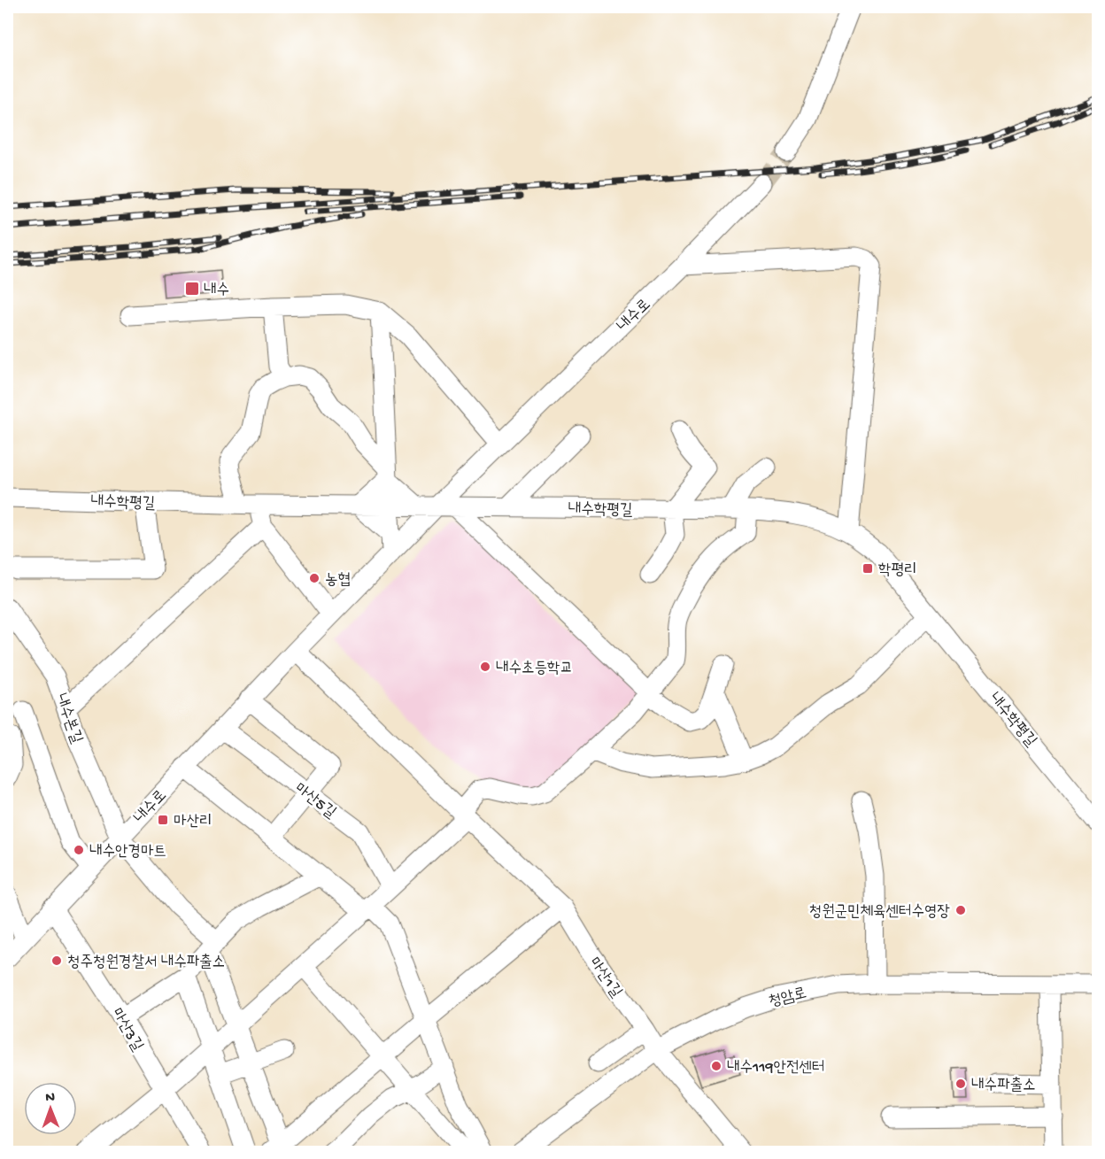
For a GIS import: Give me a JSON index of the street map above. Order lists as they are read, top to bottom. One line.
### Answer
{"streets":{"street":["내수로","내수학평길","내수본길","마산5길","마산1길","청암로","마산3길"]},"crossings":[["내수로","내수학평길"],["내수로","내수본길"],["내수로","마산5길"],["내수로","마산1길"],["내수로","마산3길"],["마산1길","청암로"]],"places":{"transit":["내수","학평리","마산리"],"other":["농협","내수초등학교","내수안경마트","청원군민체육센터수영장","청주청원경찰서 내수파출소","내수119안전센터","내수파출소"]},"north":"top"}
